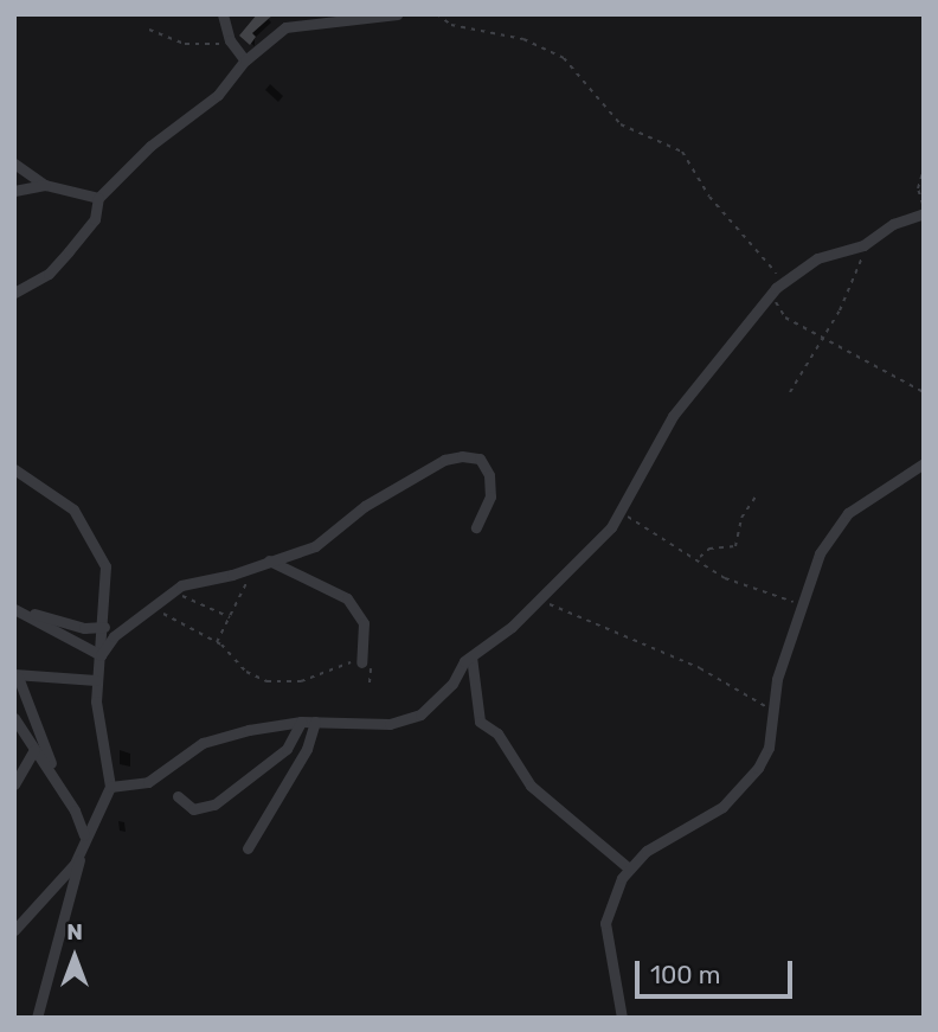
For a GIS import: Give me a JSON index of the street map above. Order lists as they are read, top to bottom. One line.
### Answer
{"scale_bar":"100 m","north":"top"}
